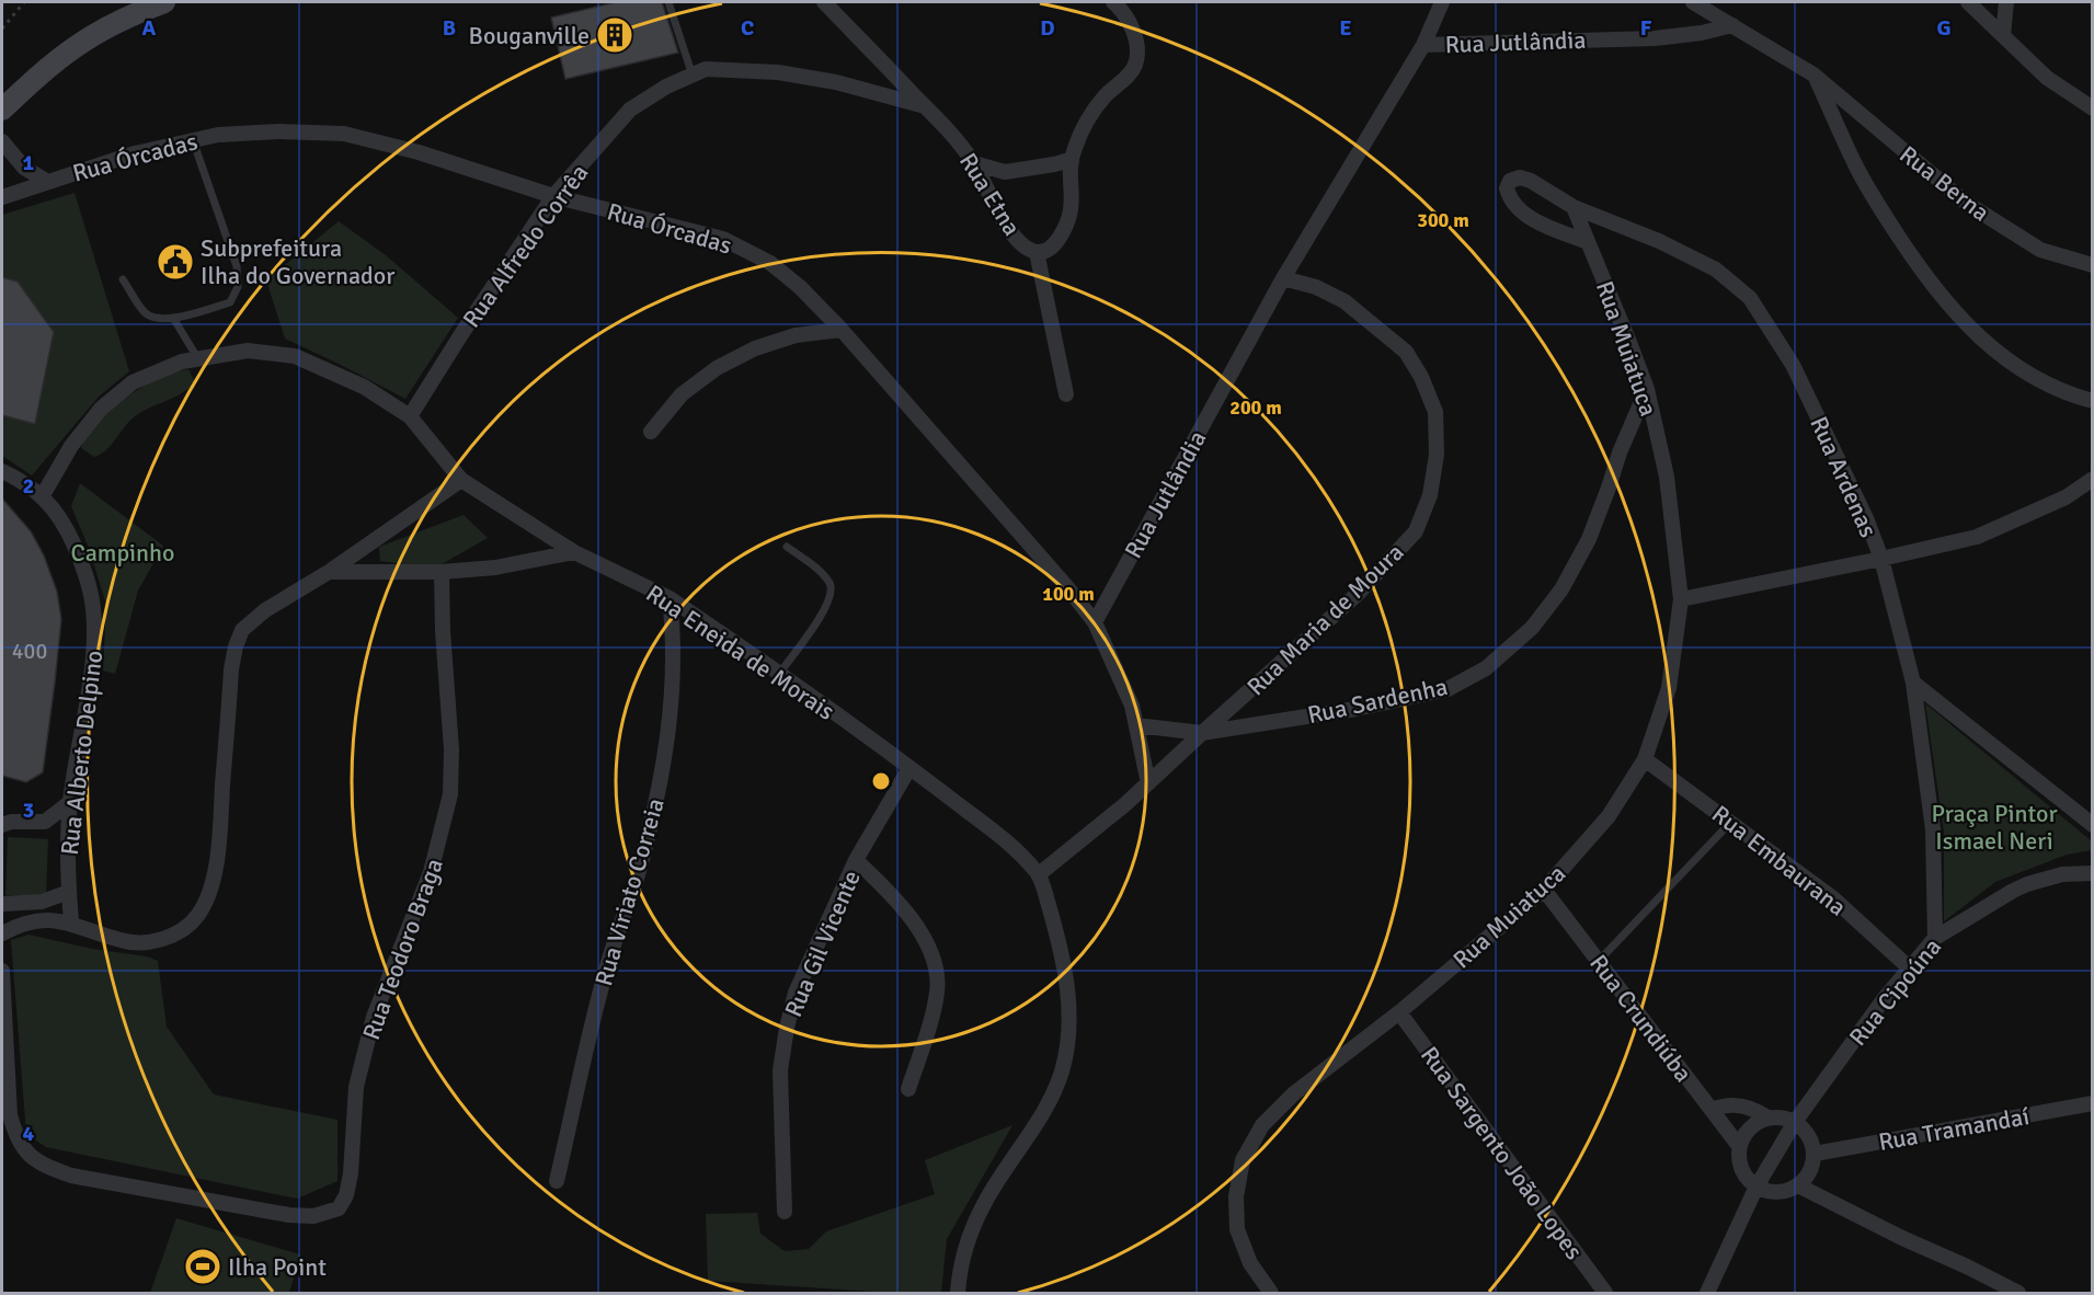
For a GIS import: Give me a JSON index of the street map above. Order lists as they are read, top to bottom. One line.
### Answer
{"streets":{"street":["Rua Jutlândia","Rua Órcadas","Rua Berna","Rua Etna","Rua Alfredo Corrêa","Rua Muiatuca","Rua Ardenas","Rua Maria de Moura","Rua Eneida de Morais","Rua Sardenha","Rua Alberto Delpino","Rua Embaurana","Rua Viriato Correia","Rua Gil Vicente","Rua Teodoro Braga","Rua Cipoúna","Rua Crundiúba","Rua Tramandaí","Rua Sargento João Lopes"]},"crossings":[["Rua Jutlândia","Rua Órcadas"],["Rua Jutlândia","Rua Maria de Moura"],["Rua Órcadas","Rua Alfredo Corrêa"],["Rua Órcadas","Rua Maria de Moura"],["Rua Órcadas","Rua Sardenha"],["Rua Etna","Rua Alfredo Corrêa"],["Rua Alfredo Corrêa","Rua Eneida de Morais"],["Rua Muiatuca","Rua Ardenas"],["Rua Muiatuca","Rua Sardenha"],["Rua Muiatuca","Rua Embaurana"],["Rua Muiatuca","Rua Crundiúba"],["Rua Muiatuca","Rua Sargento João Lopes"],["Rua Ardenas","Rua Cipoúna"],["Rua Maria de Moura","Rua Eneida de Morais"],["Rua Maria de Moura","Rua Sardenha"],["Rua Eneida de Morais","Rua Alberto Delpino"],["Rua Eneida de Morais","Rua Viriato Correia"],["Rua Eneida de Morais","Rua Gil Vicente"],["Rua Embaurana","Rua Cipoúna"]],"parks":["Campinho","Praça Pintor Ismael Neri"],"places":{"building":["Bouganville"],"public building":["Subprefeitura Ilha do Governador"],"sports":["Ilha Point"]},"house_numbers":["400"],"grid":{"columns":["A","B","C","D","E","F","G"],"rows":["1","2","3","4"]},"rings":["300 m","200 m","100 m"]}
